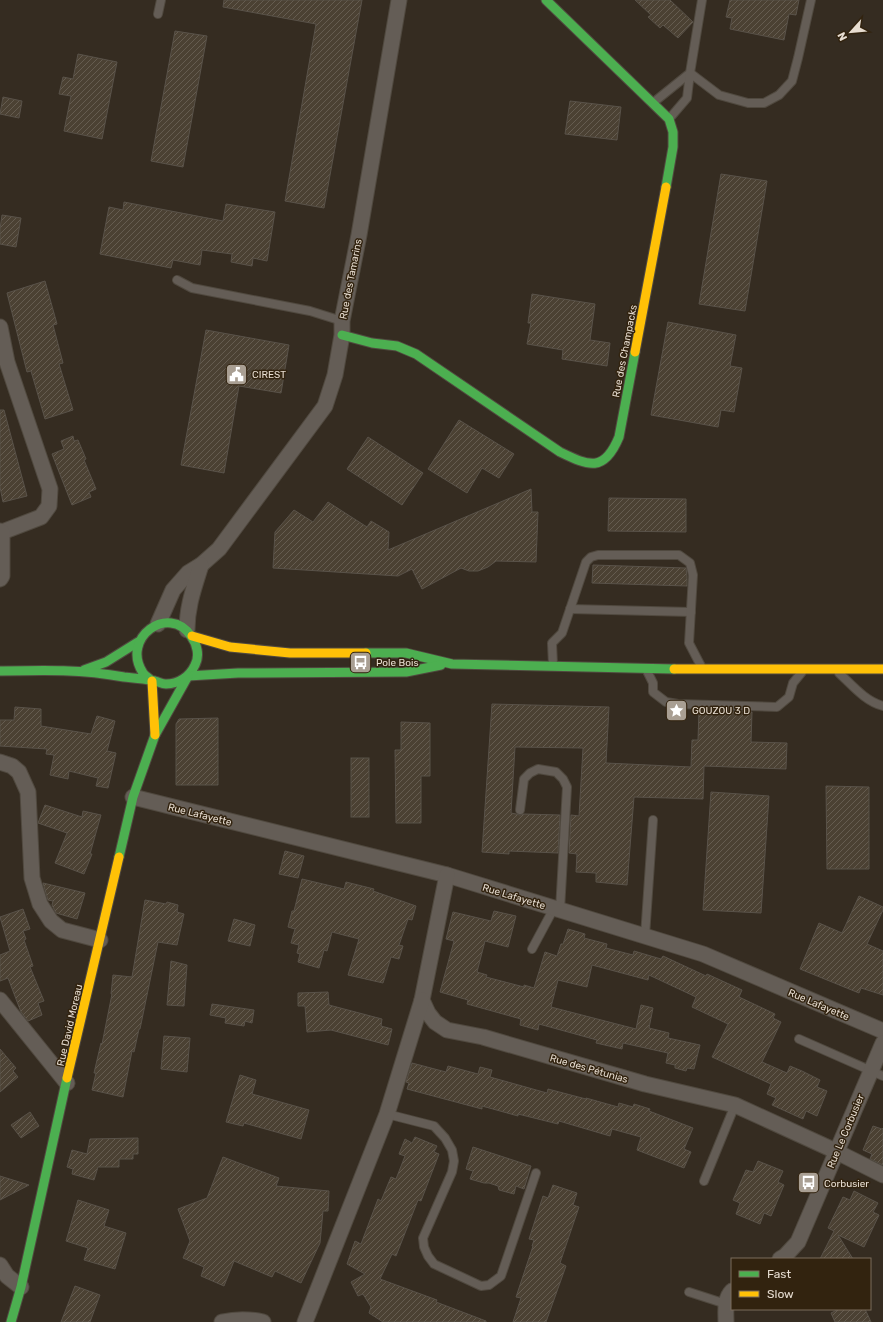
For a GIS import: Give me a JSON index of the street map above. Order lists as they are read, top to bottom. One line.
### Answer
{"streets":{"street":["Rue des Tamarins","Rue des Champacks","Rue Lafayette","Rue David Moreau","Rue des Pétunias","Rue Le Corbusier"]},"crossings":[["Rue des Tamarins","Rue des Champacks"],["Rue des Tamarins","Rue David Moreau"],["Rue Lafayette","Rue David Moreau"],["Rue des Pétunias","Rue Le Corbusier"]],"places":{"public building":["CIREST"],"bus stop":["Pole Bois","Corbusier"],"place":["GOUZOU 3 D"]},"legend":["Fast","Slow"],"north":"bottom left"}
